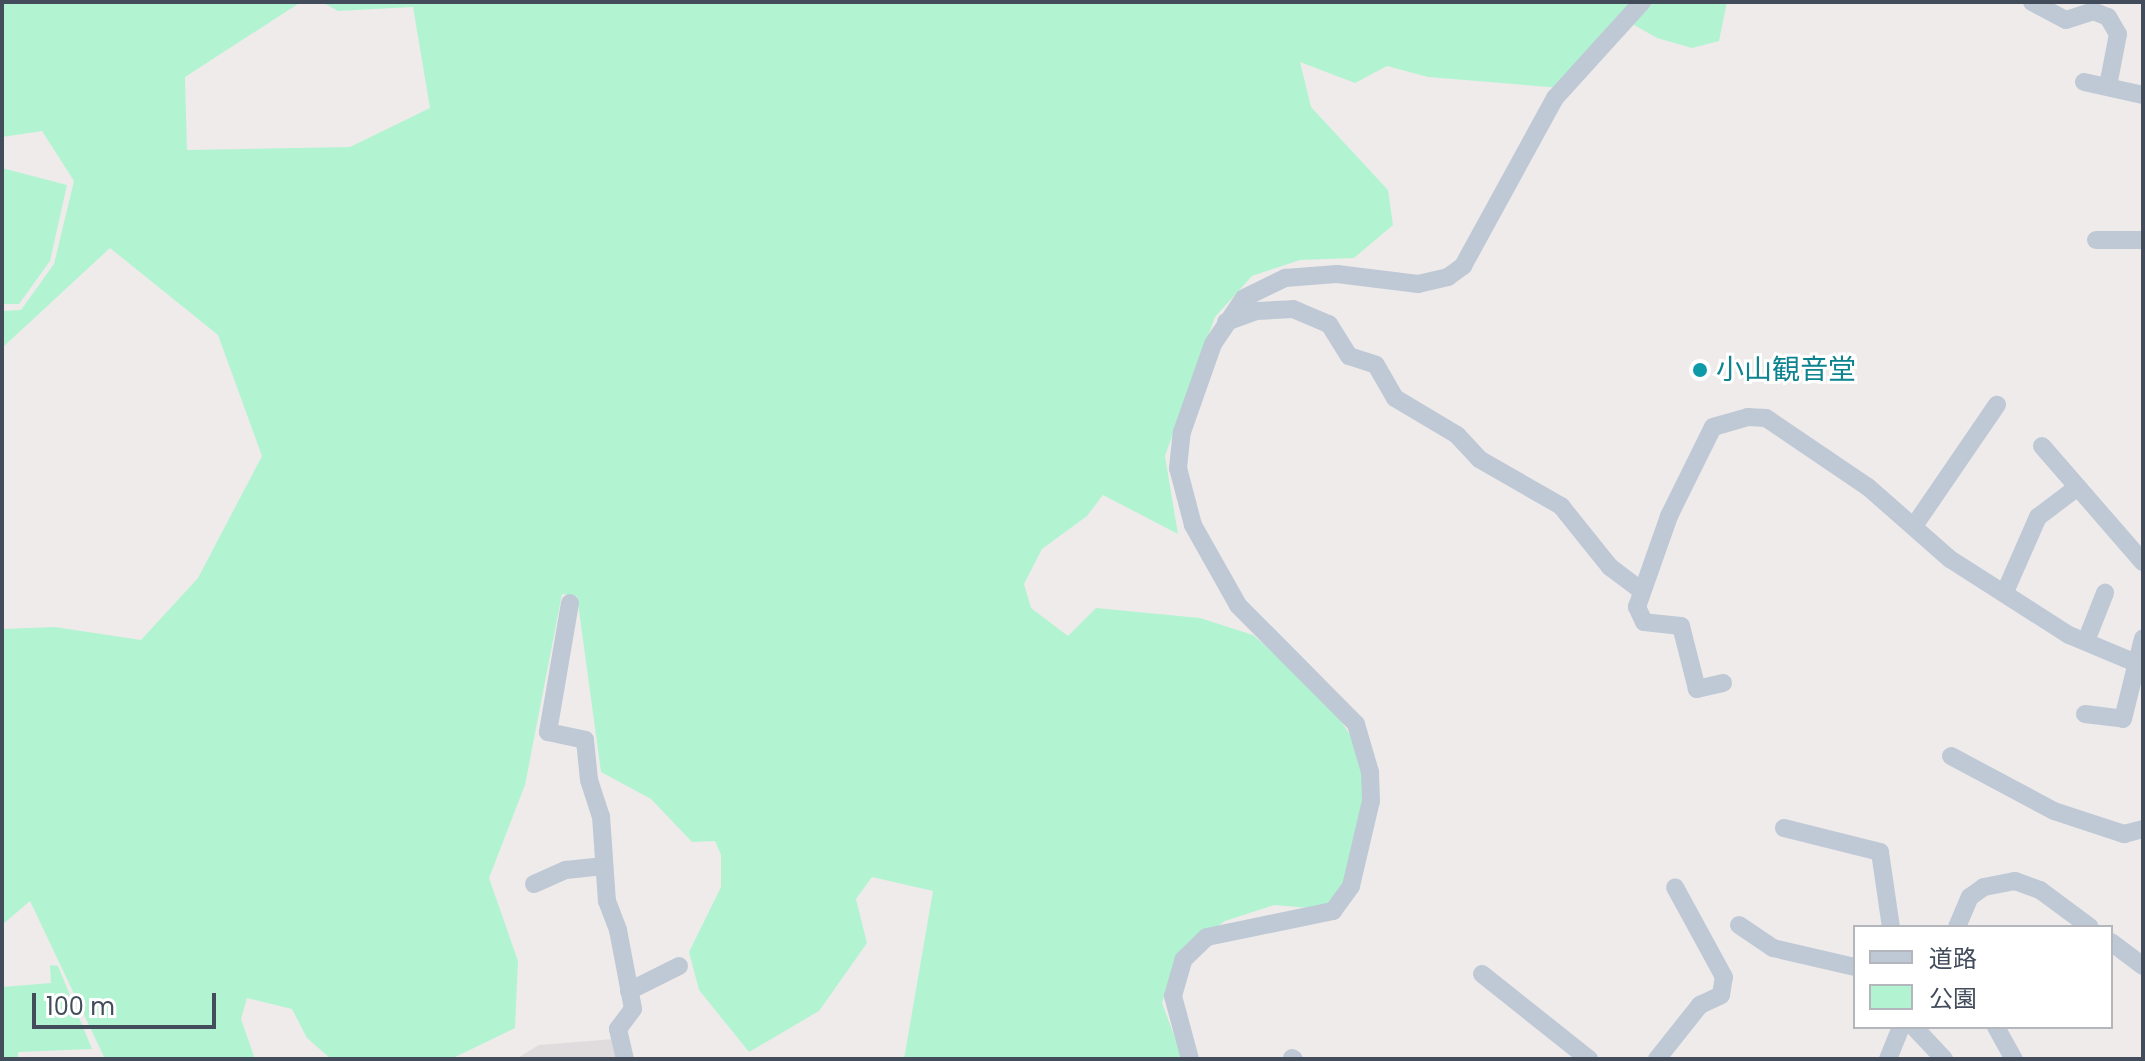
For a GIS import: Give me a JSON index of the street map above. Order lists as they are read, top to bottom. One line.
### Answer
{"places":["小山観音堂"],"legend":["道路","公園"],"scale_bar":"100 m"}
